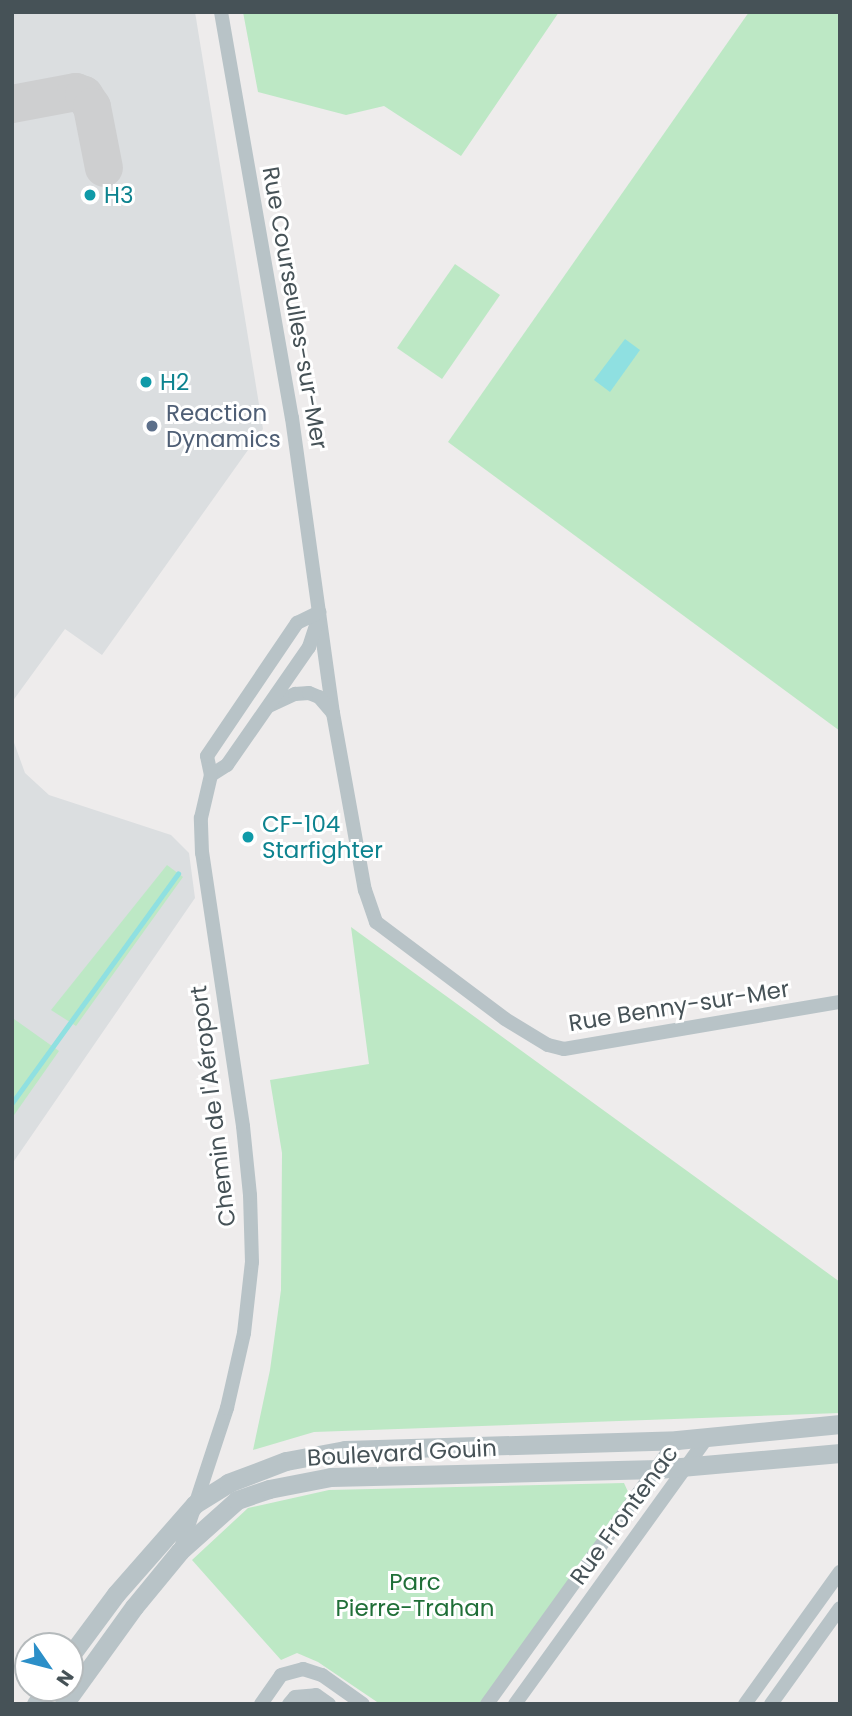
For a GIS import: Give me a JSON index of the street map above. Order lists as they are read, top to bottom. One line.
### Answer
{"streets":{"street":["Rue Courseulles-sur-Mer","Rue Benny-sur-Mer","Chemin de l'Aéroport","Boulevard Gouin","Rue Frontenac"]},"crossings":[["Rue Courseulles-sur-Mer","Rue Benny-sur-Mer"],["Rue Courseulles-sur-Mer","Chemin de l'Aéroport"],["Rue Benny-sur-Mer","Chemin de l'Aéroport"],["Chemin de l'Aéroport","Boulevard Gouin"],["Boulevard Gouin","Rue Frontenac"]],"parks":["Parc Pierre-Trahan"],"places":["H3","H2","Reaction Dynamics","CF-104 Starfighter"],"north":"bottom right"}
